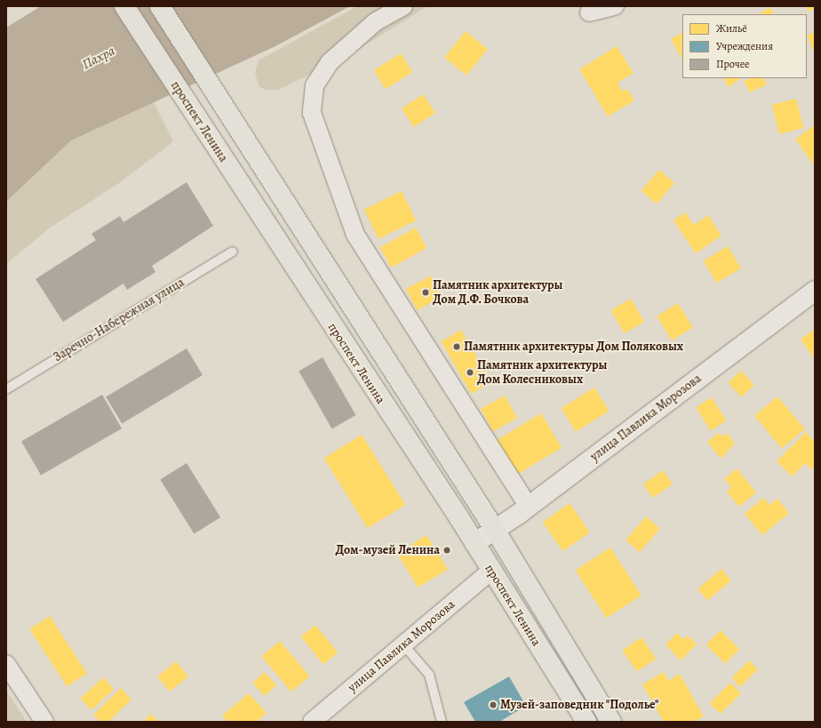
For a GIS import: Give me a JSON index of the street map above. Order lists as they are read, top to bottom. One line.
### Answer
{"streets":{"main road":["проспект Ленина"],"street":["улица Павлика Морозова"],"lane":["Заречно-Набережная улица"]},"crossings":[["проспект Ленина","улица Павлика Морозова"]],"water":["Пахра"],"places":["Памятник архитектуры Дом Д.Ф. Бочкова","Памятник архитектуры Дом Поляковых","Памятник архитектуры Дом Колесниковых","Дом-музей Ленина","Музей-заповедник \"Подолье\""],"legend":["Жильё","Учреждения","Прочее"]}
